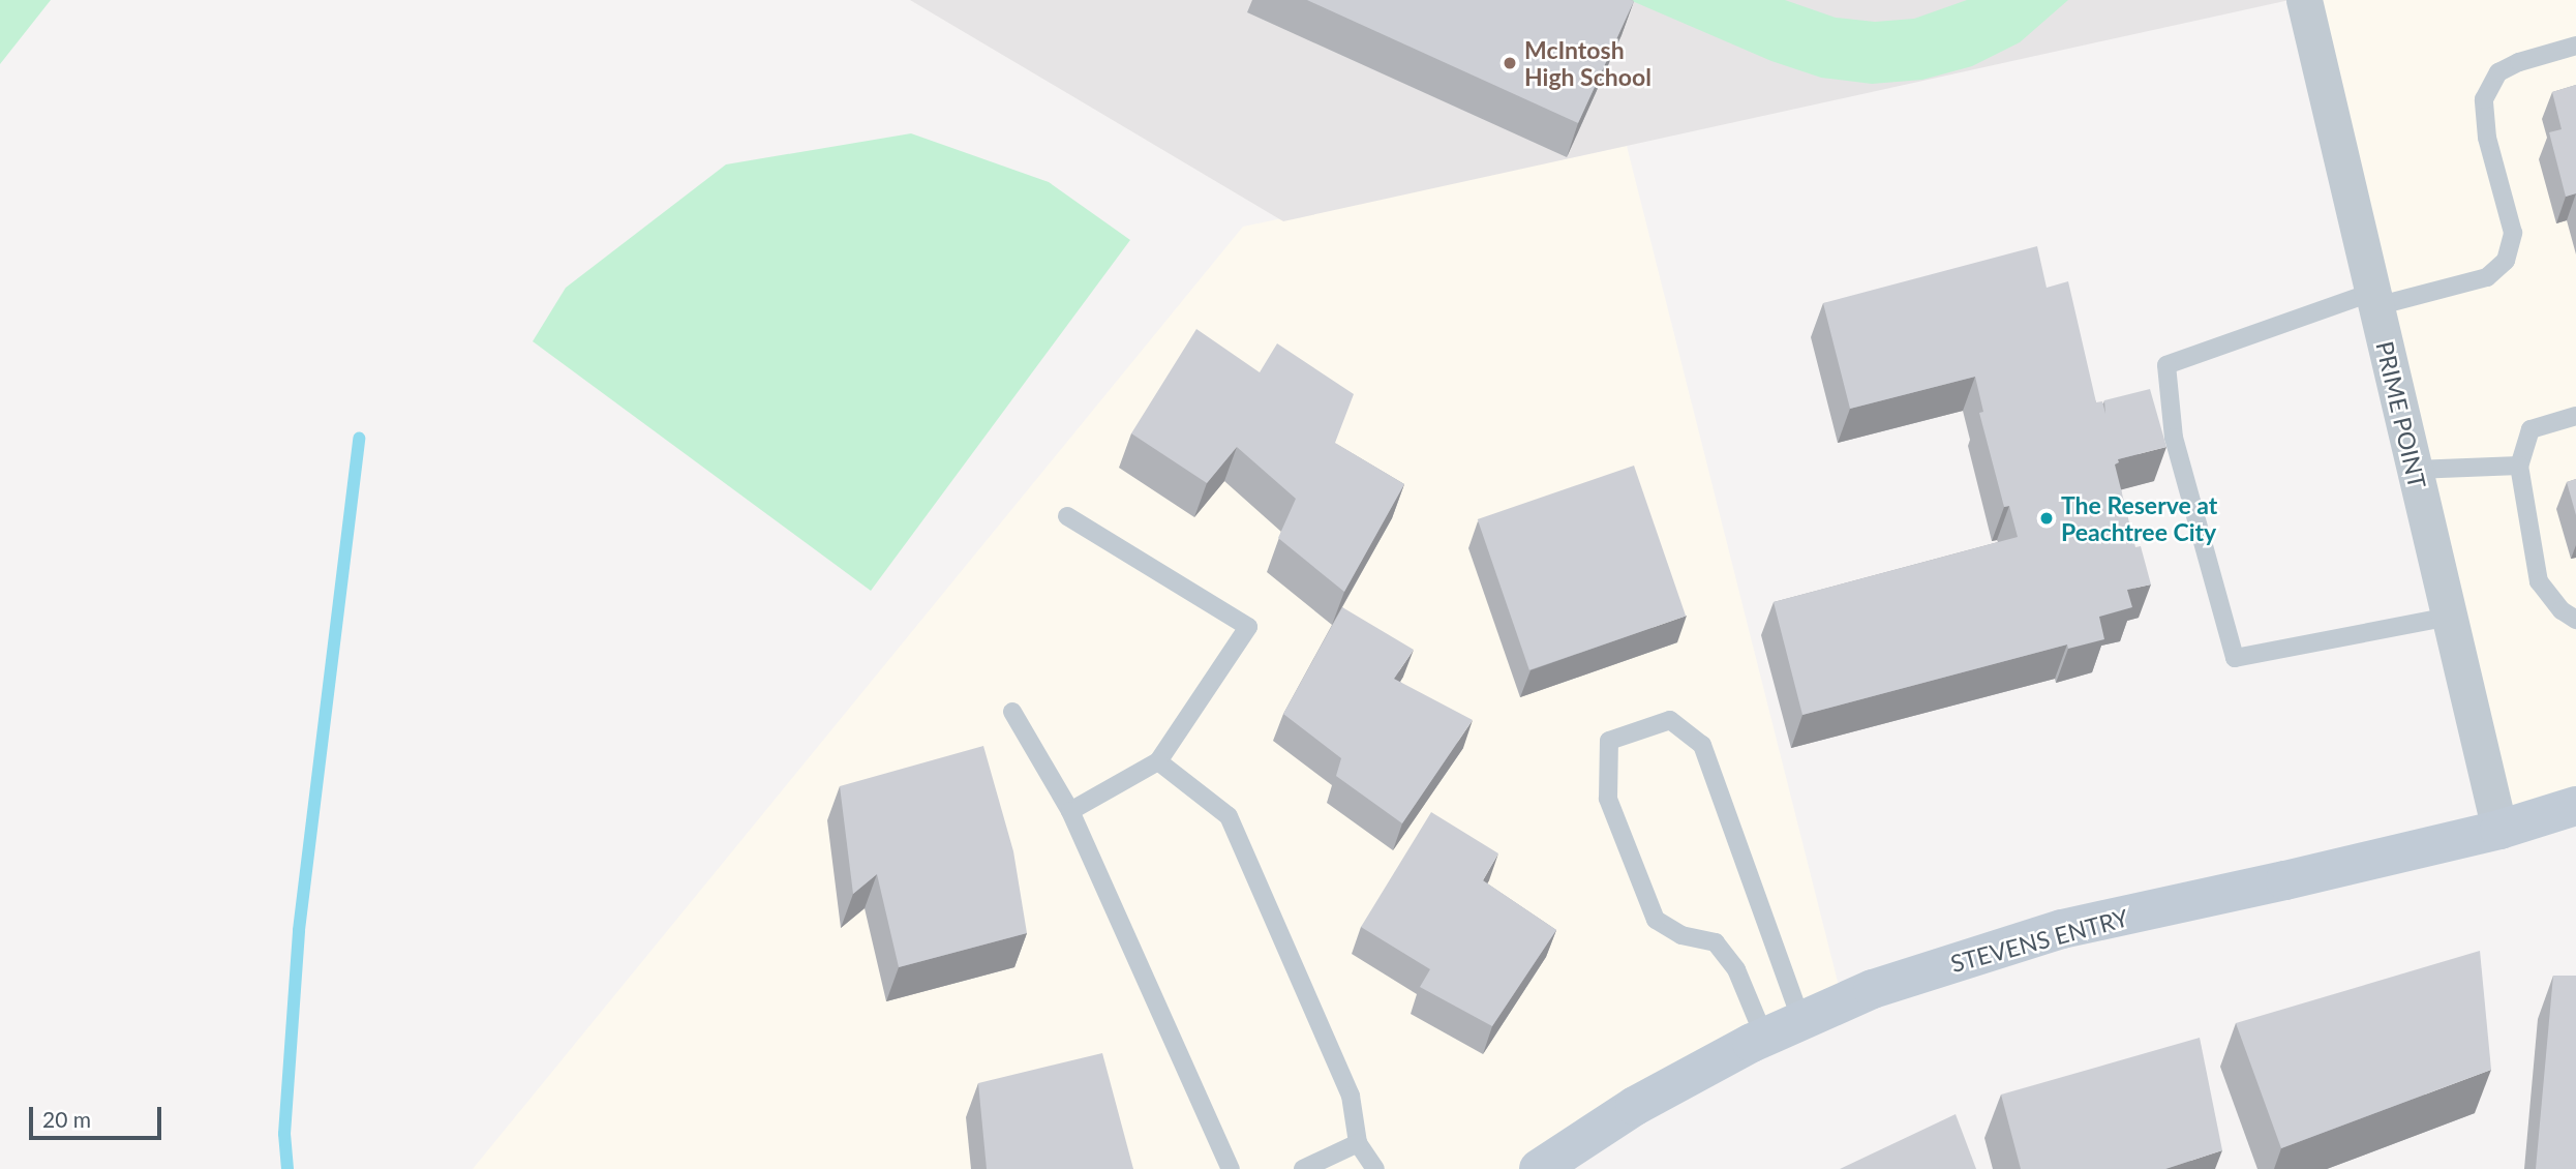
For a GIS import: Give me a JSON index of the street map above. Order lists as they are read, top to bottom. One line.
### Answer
{"streets":{"street":["PRIME POINT","STEVENS ENTRY"]},"crossings":[["PRIME POINT","STEVENS ENTRY"]],"places":["McIntosh High School","The Reserve at Peachtree City"],"scale_bar":"20 m"}
